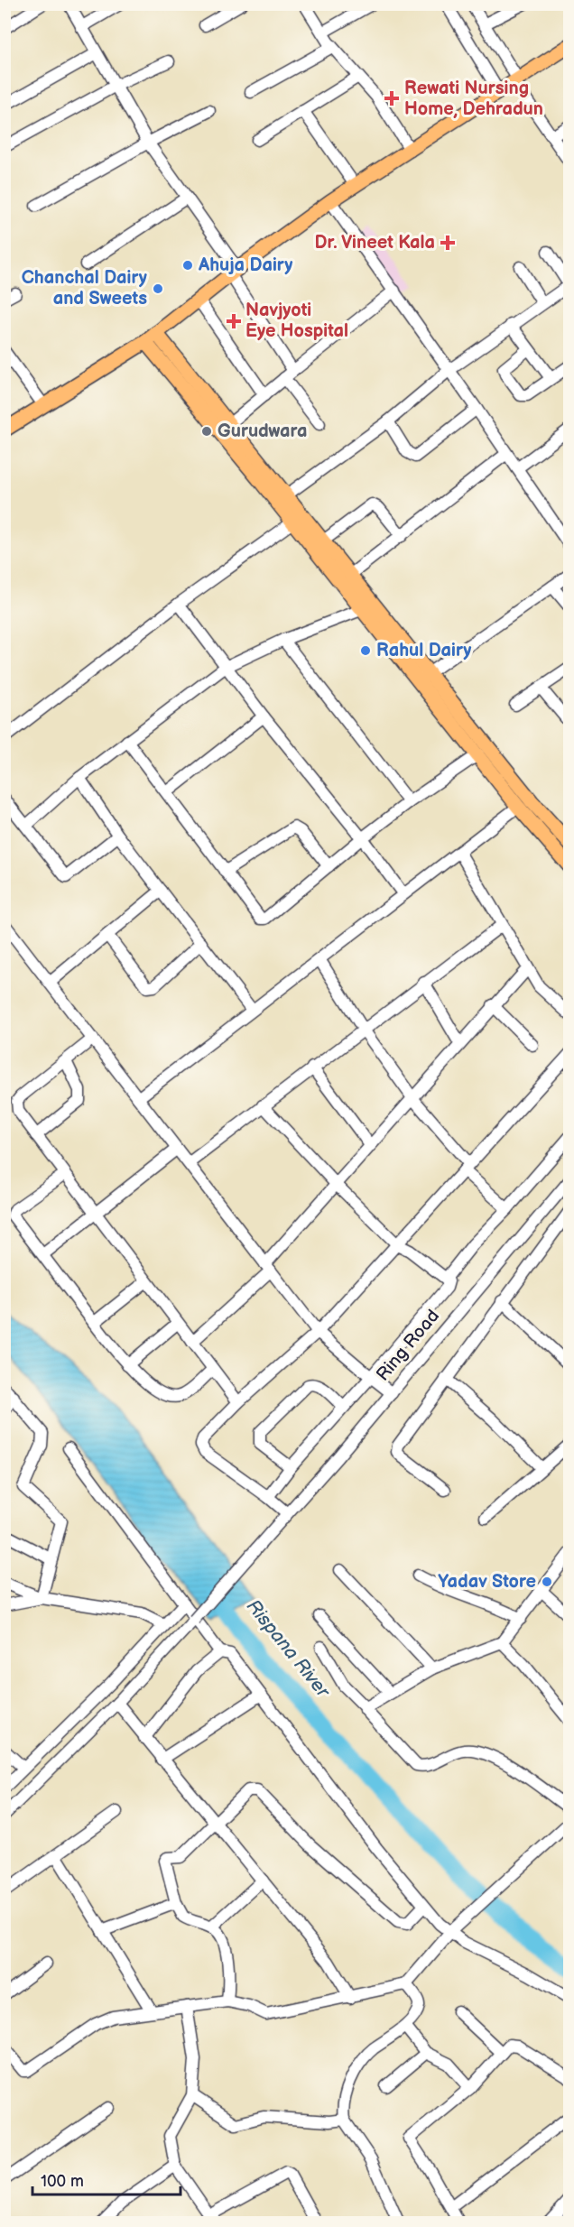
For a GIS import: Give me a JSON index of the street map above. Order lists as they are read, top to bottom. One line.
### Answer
{"streets":{"street":["Ring Road"]},"water":["Rispana River"],"places":{"health":["Rewati Nursing Home, Dehradun","Dr. Vineet Kala","Navjyoti Eye Hospital"],"other":["Ahuja Dairy","Chanchal Dairy and Sweets","Gurudwara","Rahul Dairy","Yadav Store"]},"scale_bar":"100 m"}
